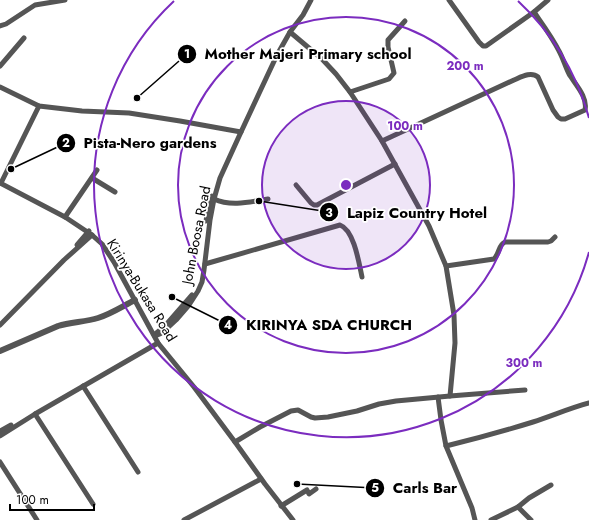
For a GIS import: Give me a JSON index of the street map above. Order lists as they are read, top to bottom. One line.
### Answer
{"streets":{"street":["John Boosa Road","Kirinya-Bukasa Road"]},"crossings":[["John Boosa Road","Kirinya-Bukasa Road"]],"places":["Mother Majeri Primary school","Pista-Nero gardens","Lapiz Country Hotel","KIRINYA SDA CHURCH","Carls Bar"],"scale_bar":"100 m","rings":["200 m","100 m","300 m"]}
